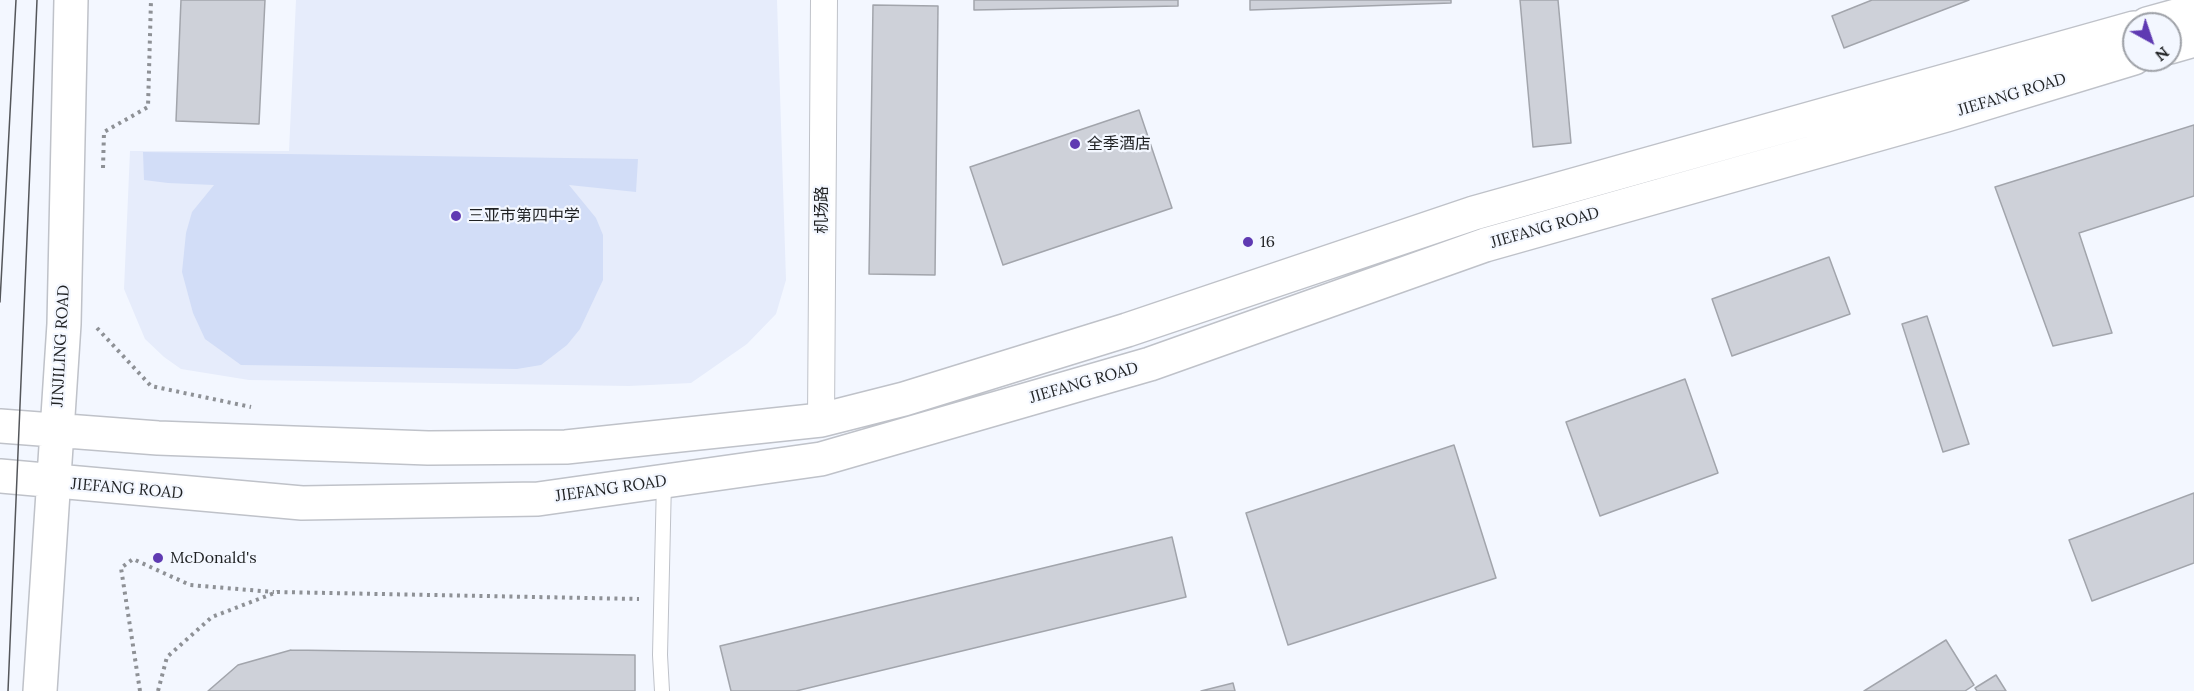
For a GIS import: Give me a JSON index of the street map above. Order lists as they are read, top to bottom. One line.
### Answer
{"streets":{"main road":["JIEFANG ROAD","JINJILING ROAD"],"street":["机场路"]},"crossings":[["JIEFANG ROAD","机场路"],["JIEFANG ROAD","JINJILING ROAD"]],"places":["全季酒店","三亚市第四中学","16","McDonald's"],"north":"bottom right"}
